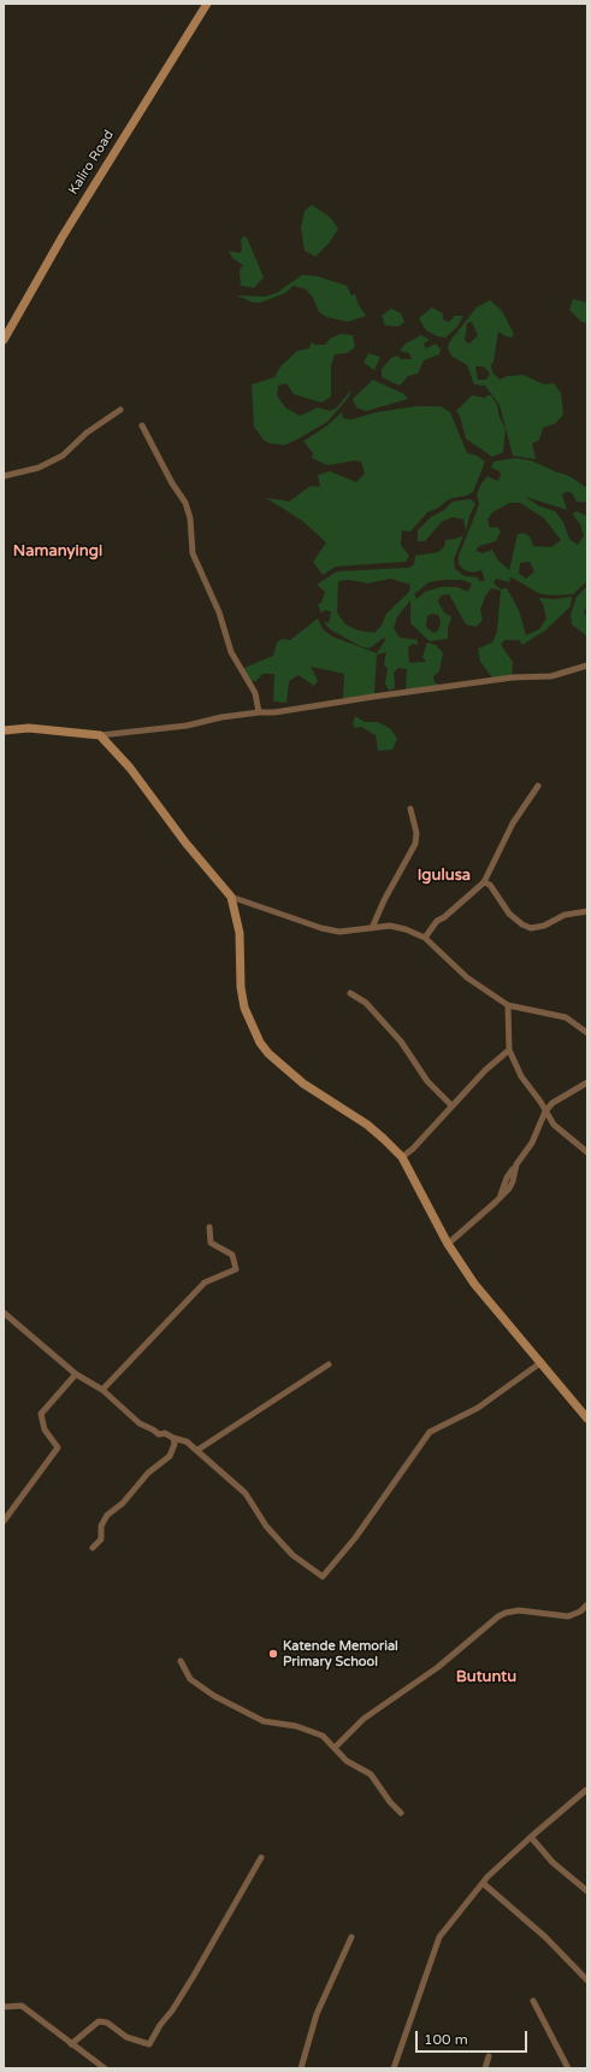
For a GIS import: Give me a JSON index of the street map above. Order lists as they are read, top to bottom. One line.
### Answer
{"streets":{"street":["Kaliro Road"]},"districts":["Namanyingi","Igulusa","Butuntu"],"places":["Katende Memorial Primary School"],"scale_bar":"100 m"}
